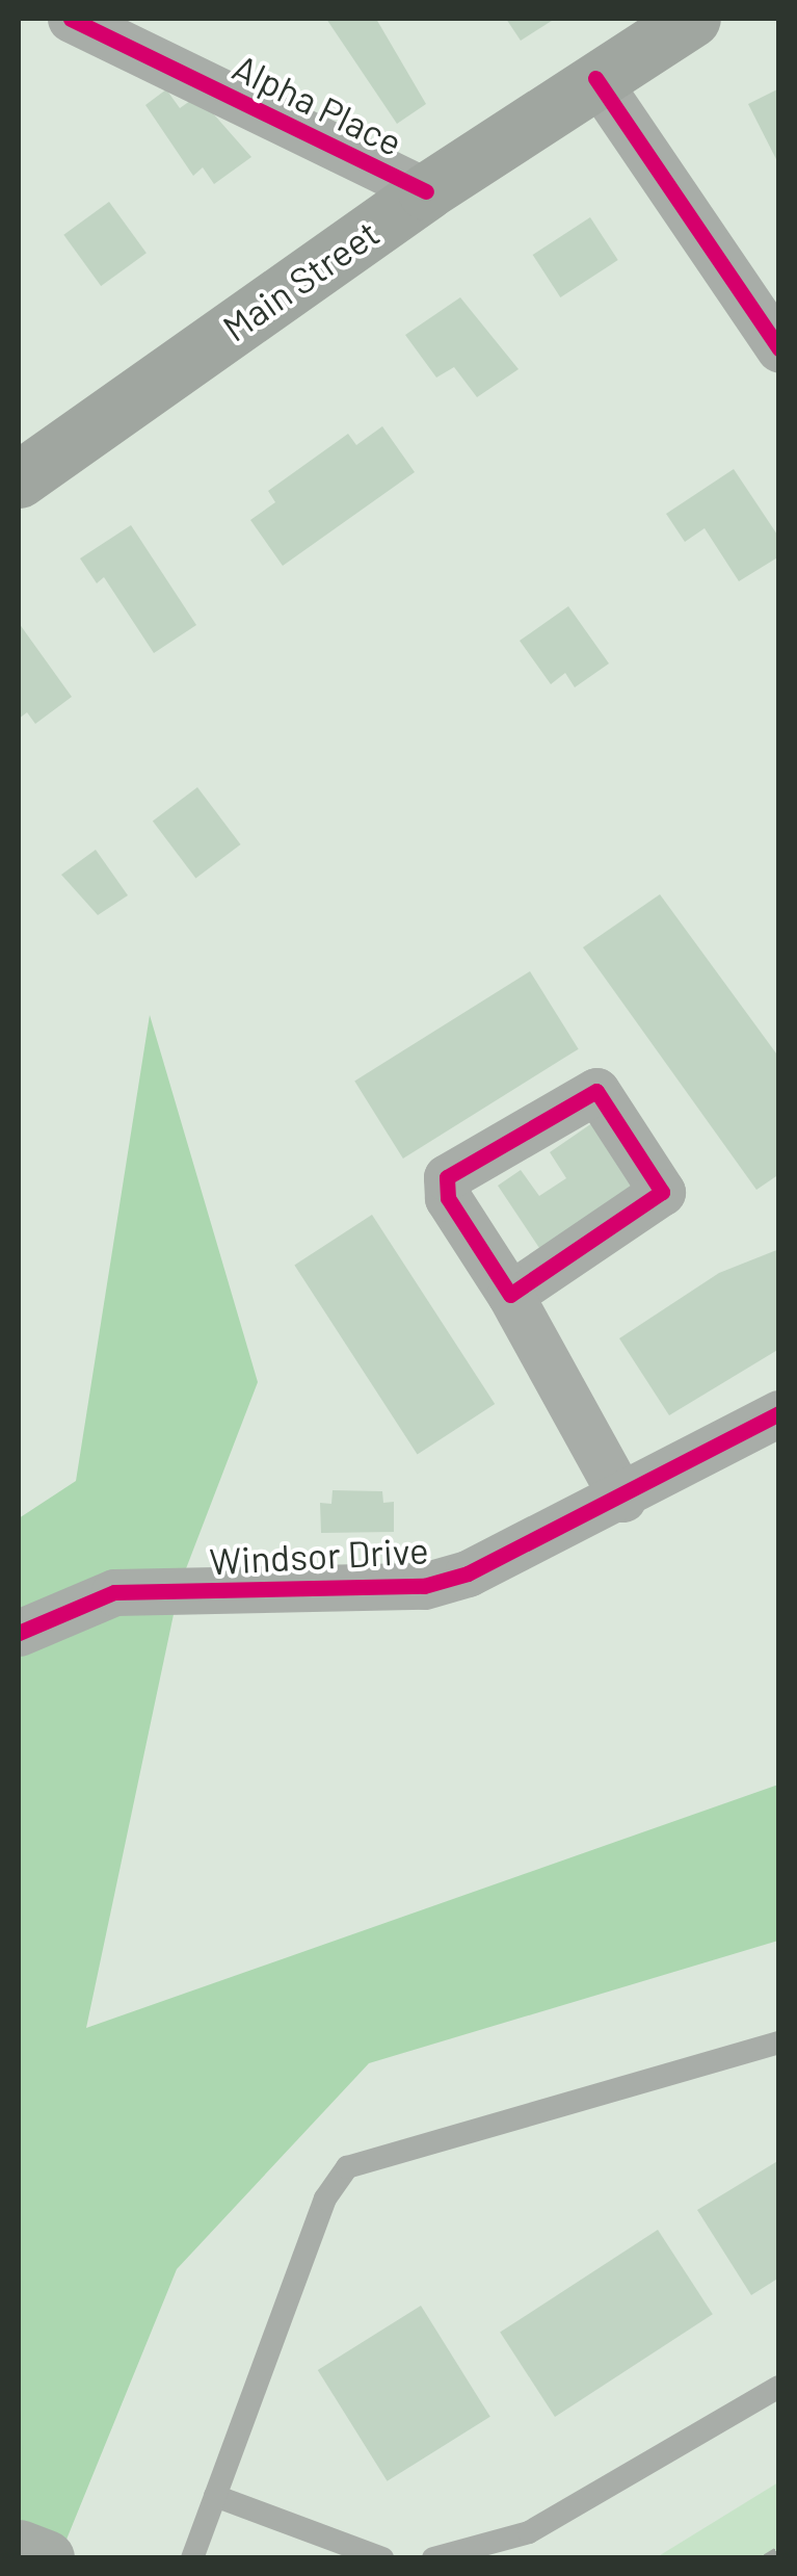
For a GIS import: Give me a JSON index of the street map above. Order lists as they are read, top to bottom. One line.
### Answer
{"streets":{"main road":["Main Street"],"street":["Alpha Place","Windsor Drive"]},"crossings":[["Alpha Place","Main Street"]]}
